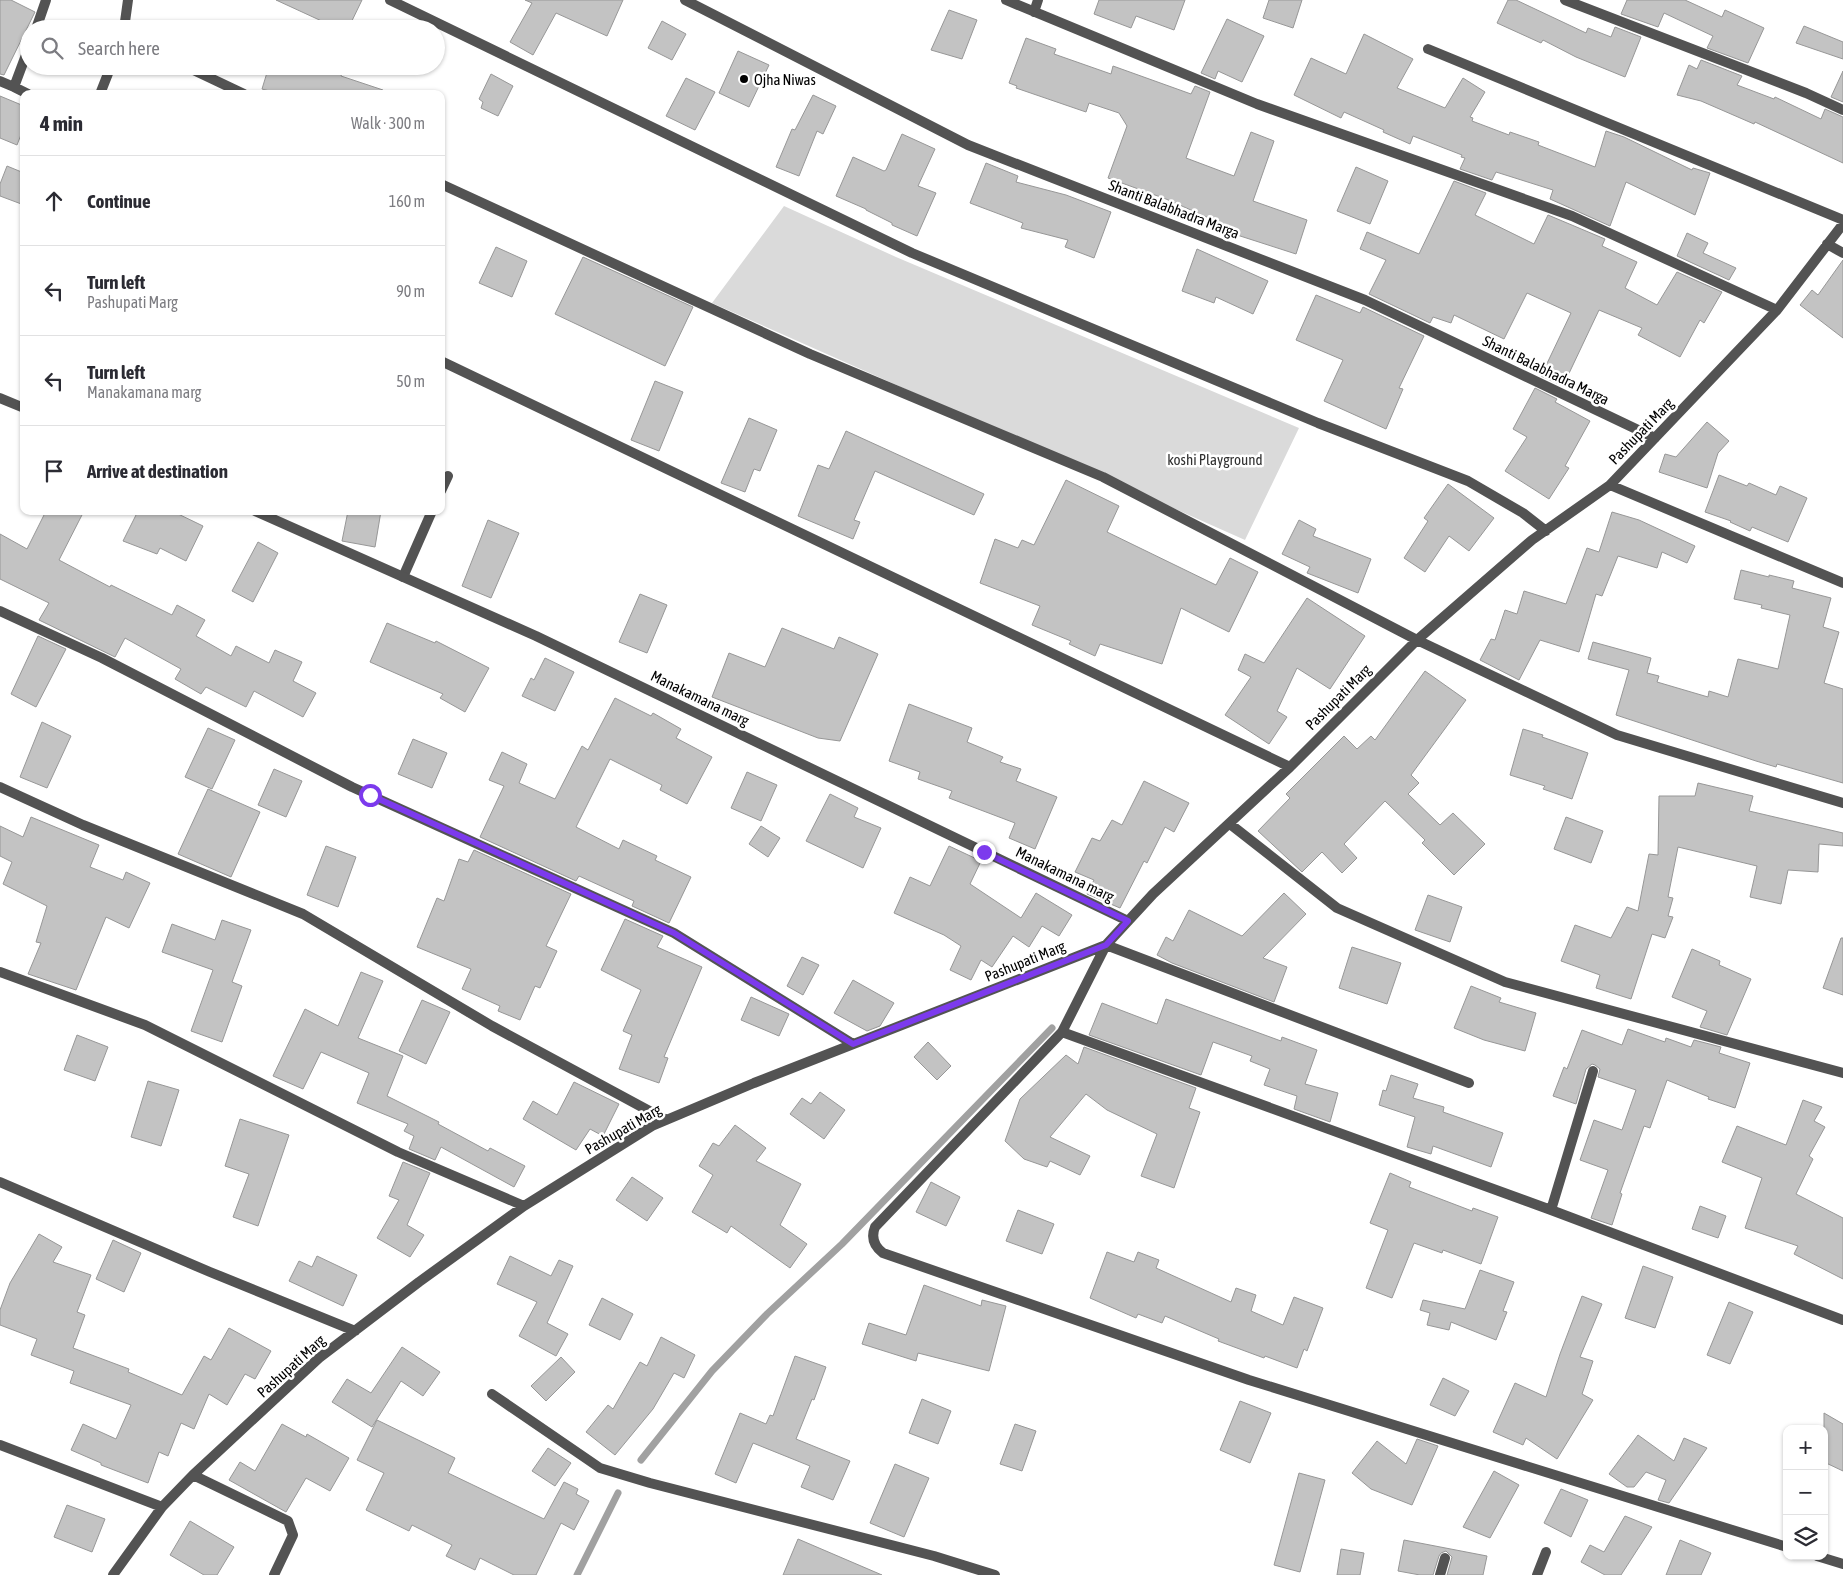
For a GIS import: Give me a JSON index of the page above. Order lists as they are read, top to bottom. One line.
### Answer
{"streets":{"street":["Shanti Balabhadra Marga","Pashupati Marg","Manakamana marg"]},"crossings":[["Shanti Balabhadra Marga","Pashupati Marg"],["Pashupati Marg","Manakamana marg"]],"parks":["koshi Playground"],"places":["Ojha Niwas"],"page":{"search":"Search here","heading":["4 min","Walk · 300 m"],"list":[["Continue","160 m"],["Turn left","Pashupati Marg","90 m"],["Turn left","Manakamana marg","50 m"],"Arrive at destination"],"map_buttons":["+","−"]}}
